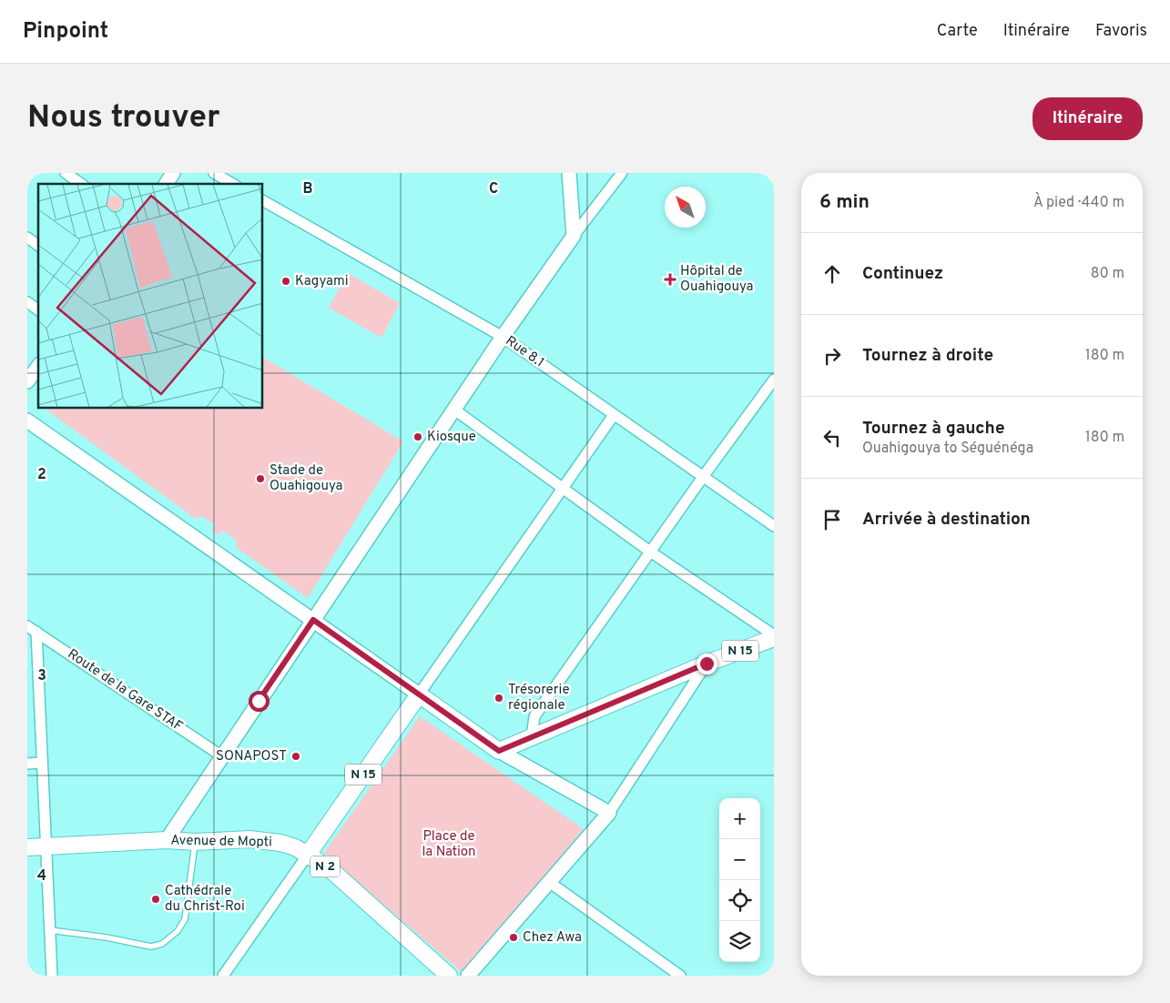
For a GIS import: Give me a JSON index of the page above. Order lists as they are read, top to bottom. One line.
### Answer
{"streets":{"main road":["N 15","Avenue de Mopti","N 2"],"street":["Rue 8.1","Route de la Gare STAF"]},"crossings":[["N 15","Avenue de Mopti"]],"parks":["Place de la Nation"],"places":{"health":["Hôpital de Ouahigouya"],"other":["Kagyami","Kiosque","Stade de Ouahigouya","Trésorerie régionale","SONAPOST","Cathédrale du Christ-Roi","Chez Awa"]},"north":"top left","page":{"header":"Pinpoint","nav":["Carte","Itinéraire","Favoris"],"buttons":"Itinéraire","title":"Nous trouver","heading":["6 min","À pied · 440 m"],"list":[["Continuez","80 m"],["Tournez à droite","180 m"],["Tournez à gauche","Ouahigouya to Séguénéga","180 m"],"Arrivée à destination"],"map_buttons":["+","−"]},"grid":{"columns":["B","C"],"rows":["2","3","4"]}}
